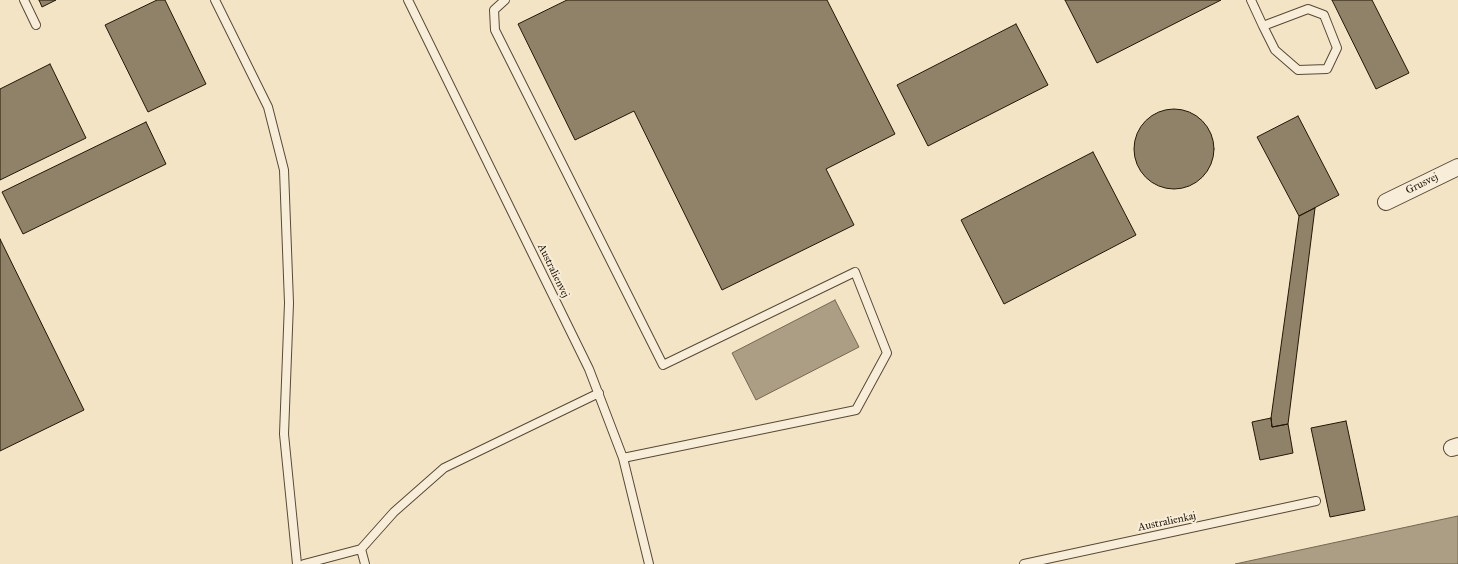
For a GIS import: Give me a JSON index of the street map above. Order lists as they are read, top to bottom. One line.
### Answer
{"streets":{"street":["Grusvej"],"lane":["Australienvej","Australienkaj"]}}
